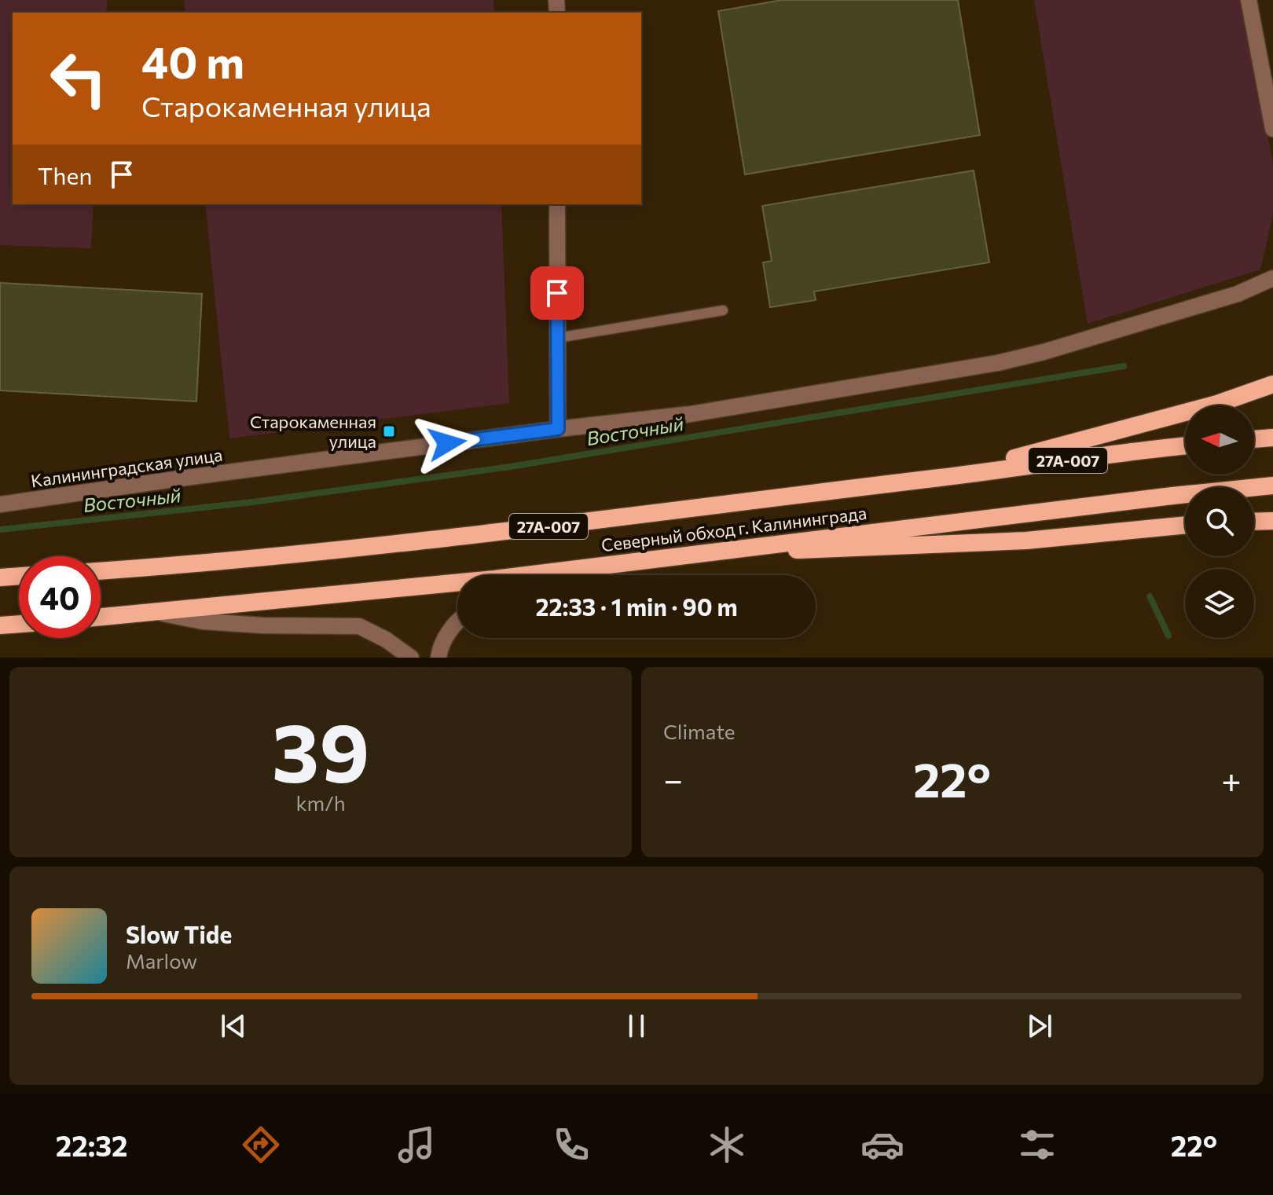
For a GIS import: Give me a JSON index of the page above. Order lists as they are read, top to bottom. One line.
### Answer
{"streets":{"highway":["27А-007","Северный обход г. Калининграда"],"street":["Калининградская улица"]},"water":["Восточный"],"places":{"transit":["Старокаменная улица"]},"north":"left","page":{"turn":["40 m","Старокаменная улица"],"then":"Then","limit":"40","trip":"22:33 · 1 min · 90 m","tile":[["39","km/h"],"Climate"],"heat":["−","22°","+"],"song":["Slow Tide","Marlow"],"tabs":["22:32","22°"]}}
